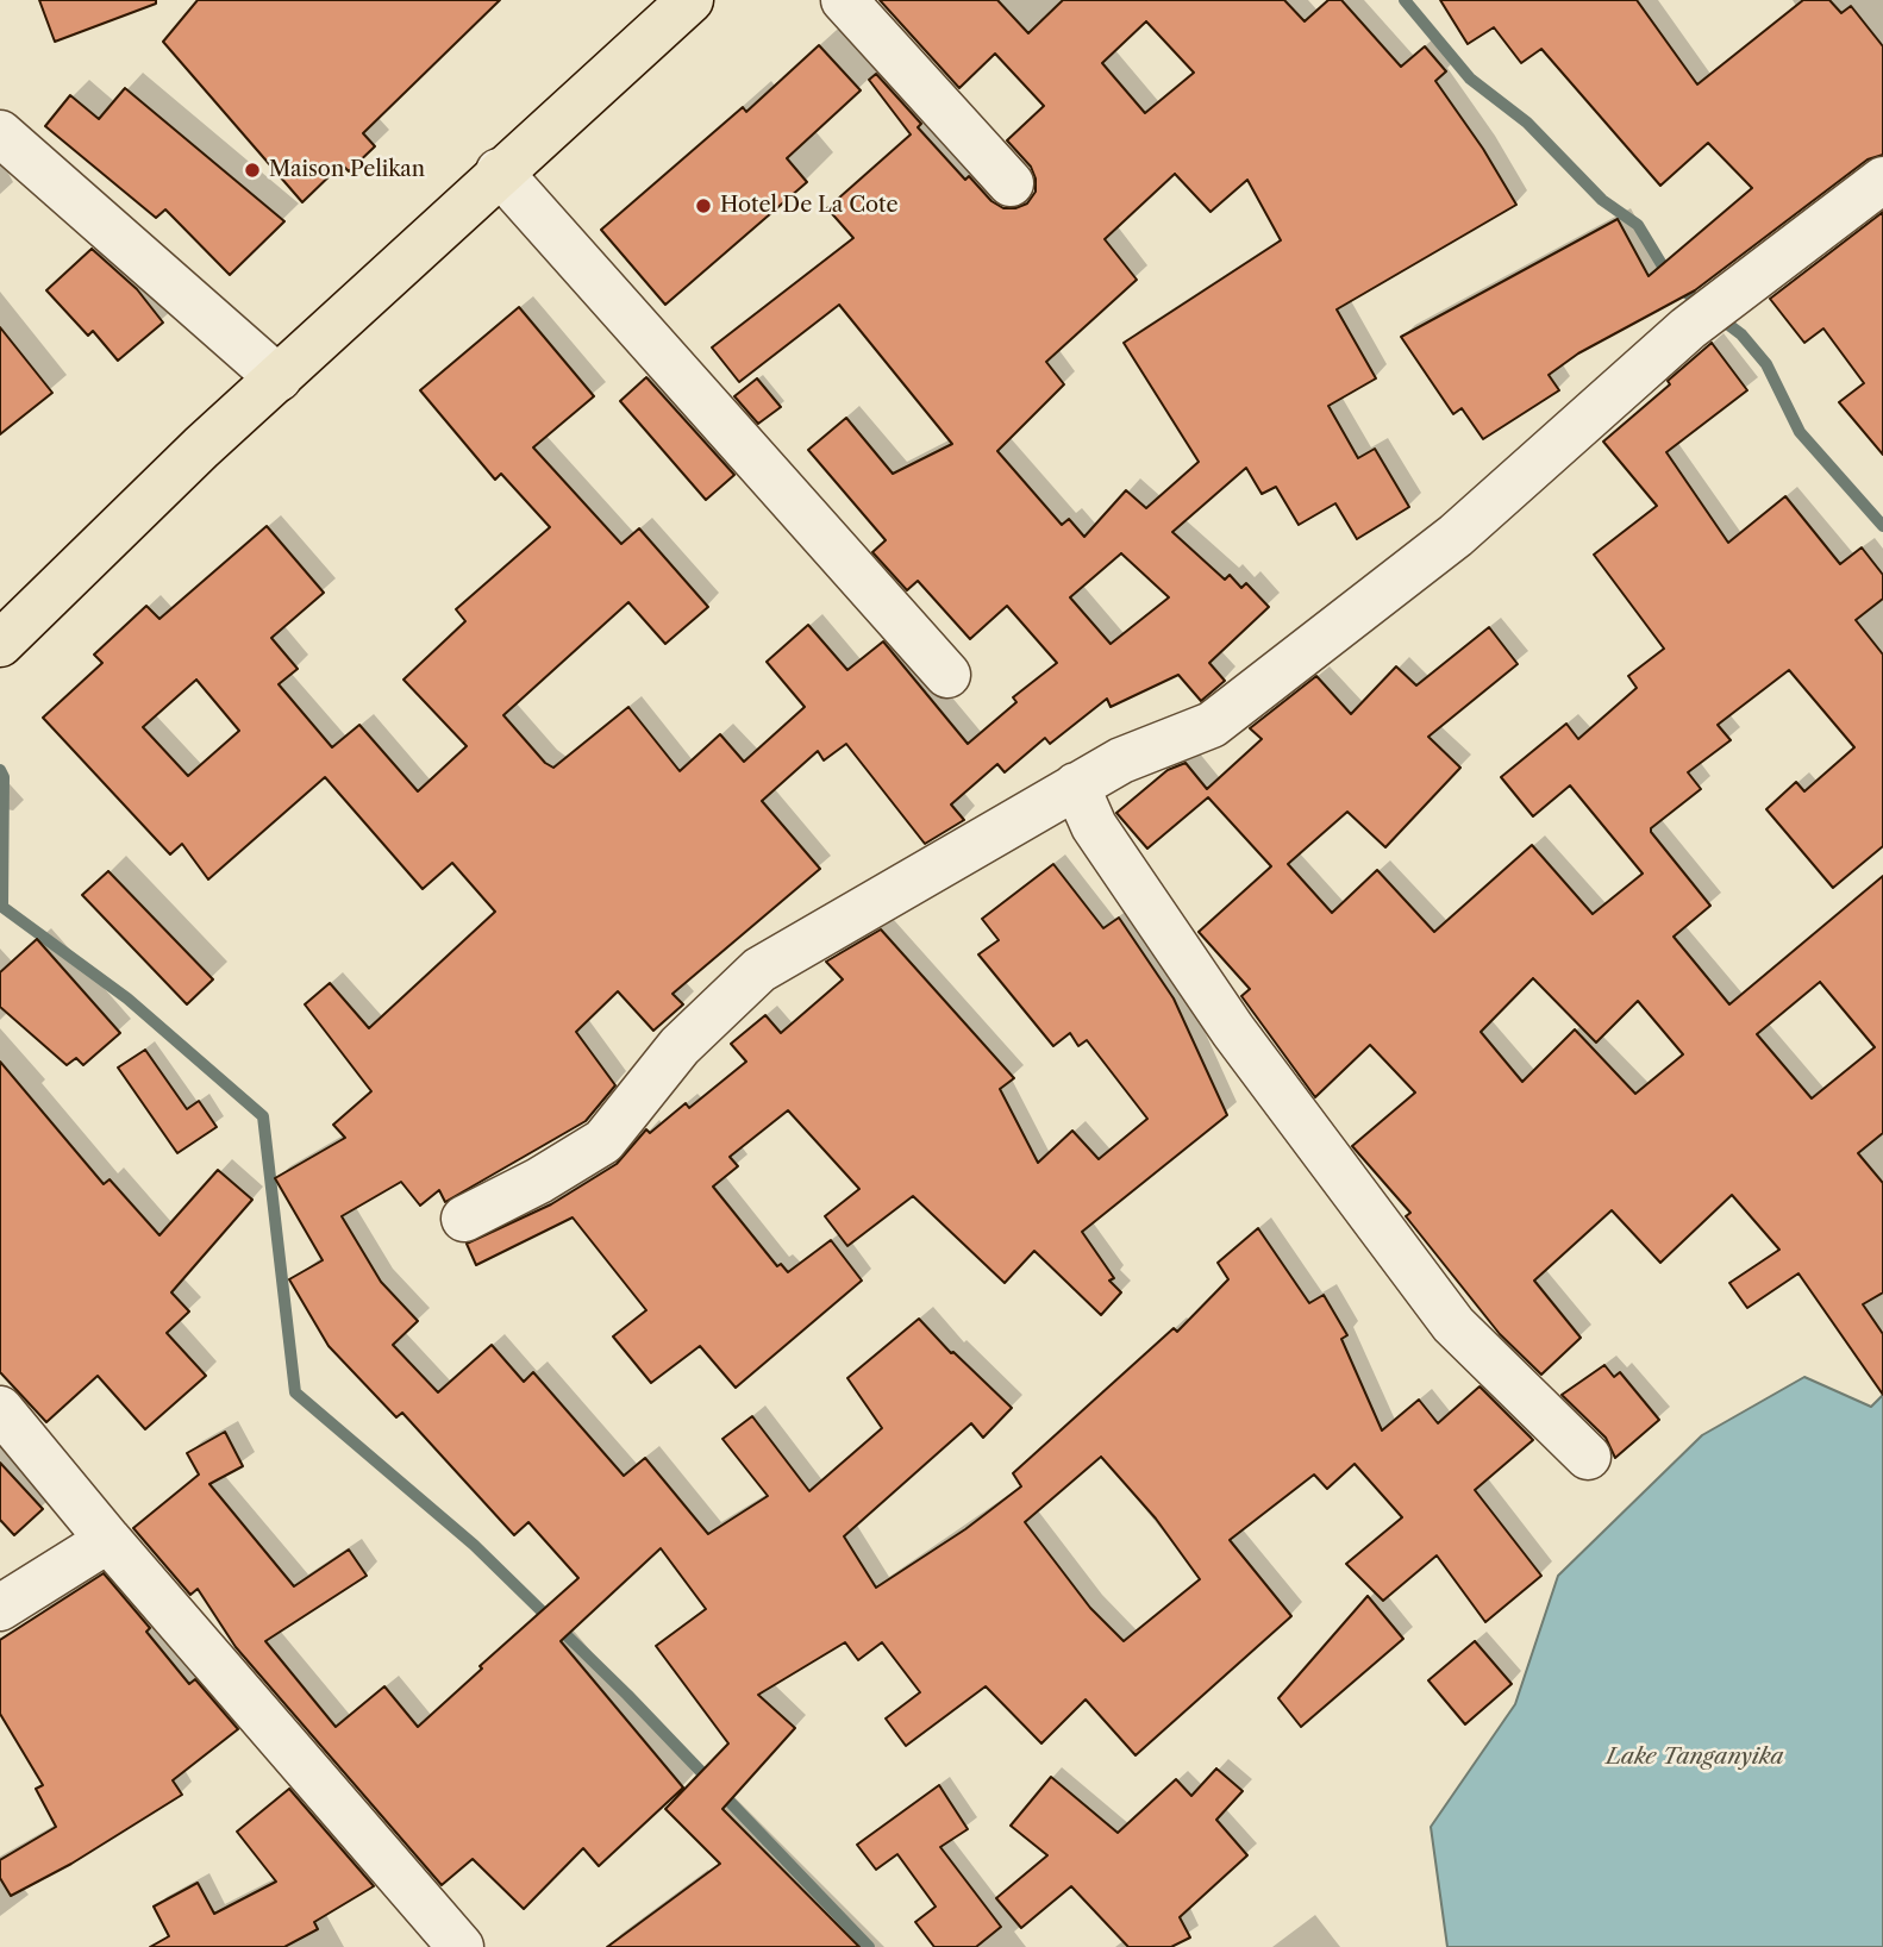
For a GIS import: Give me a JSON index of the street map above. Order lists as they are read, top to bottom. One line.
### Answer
{"water":["Lake Tanganyika"],"places":["Maison Pelikan","Hotel De La Cote"]}
